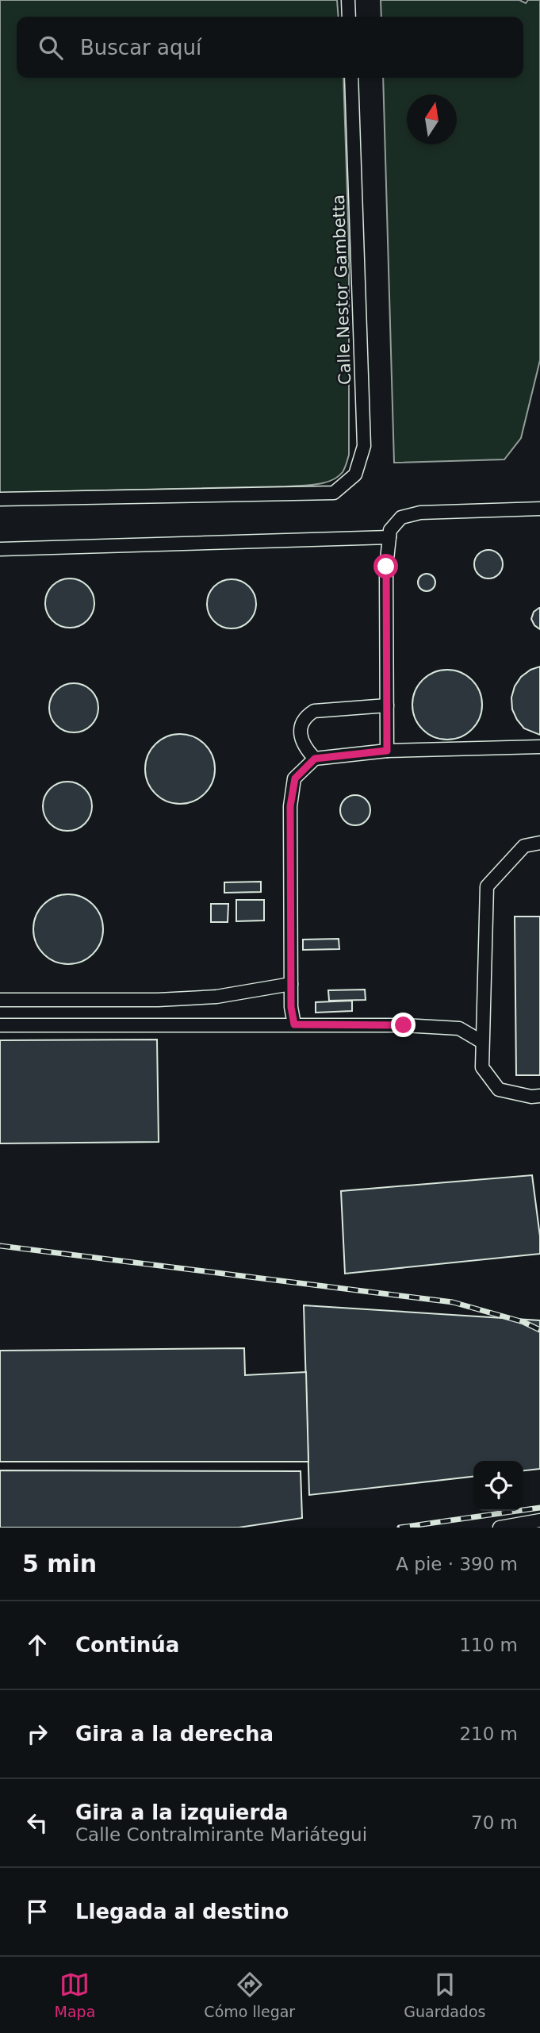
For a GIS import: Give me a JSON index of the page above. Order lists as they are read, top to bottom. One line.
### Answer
{"streets":{"street":["Calle Nestor Gambetta"]},"north":"top","page":{"search":"Buscar aquí","heading":["5 min","A pie · 390 m"],"list":[["Continúa","110 m"],["Gira a la derecha","210 m"],["Gira a la izquierda","Calle Contralmirante Mariátegui","70 m"],"Llegada al destino"],"nav":["Mapa","Cómo llegar","Guardados"]}}
